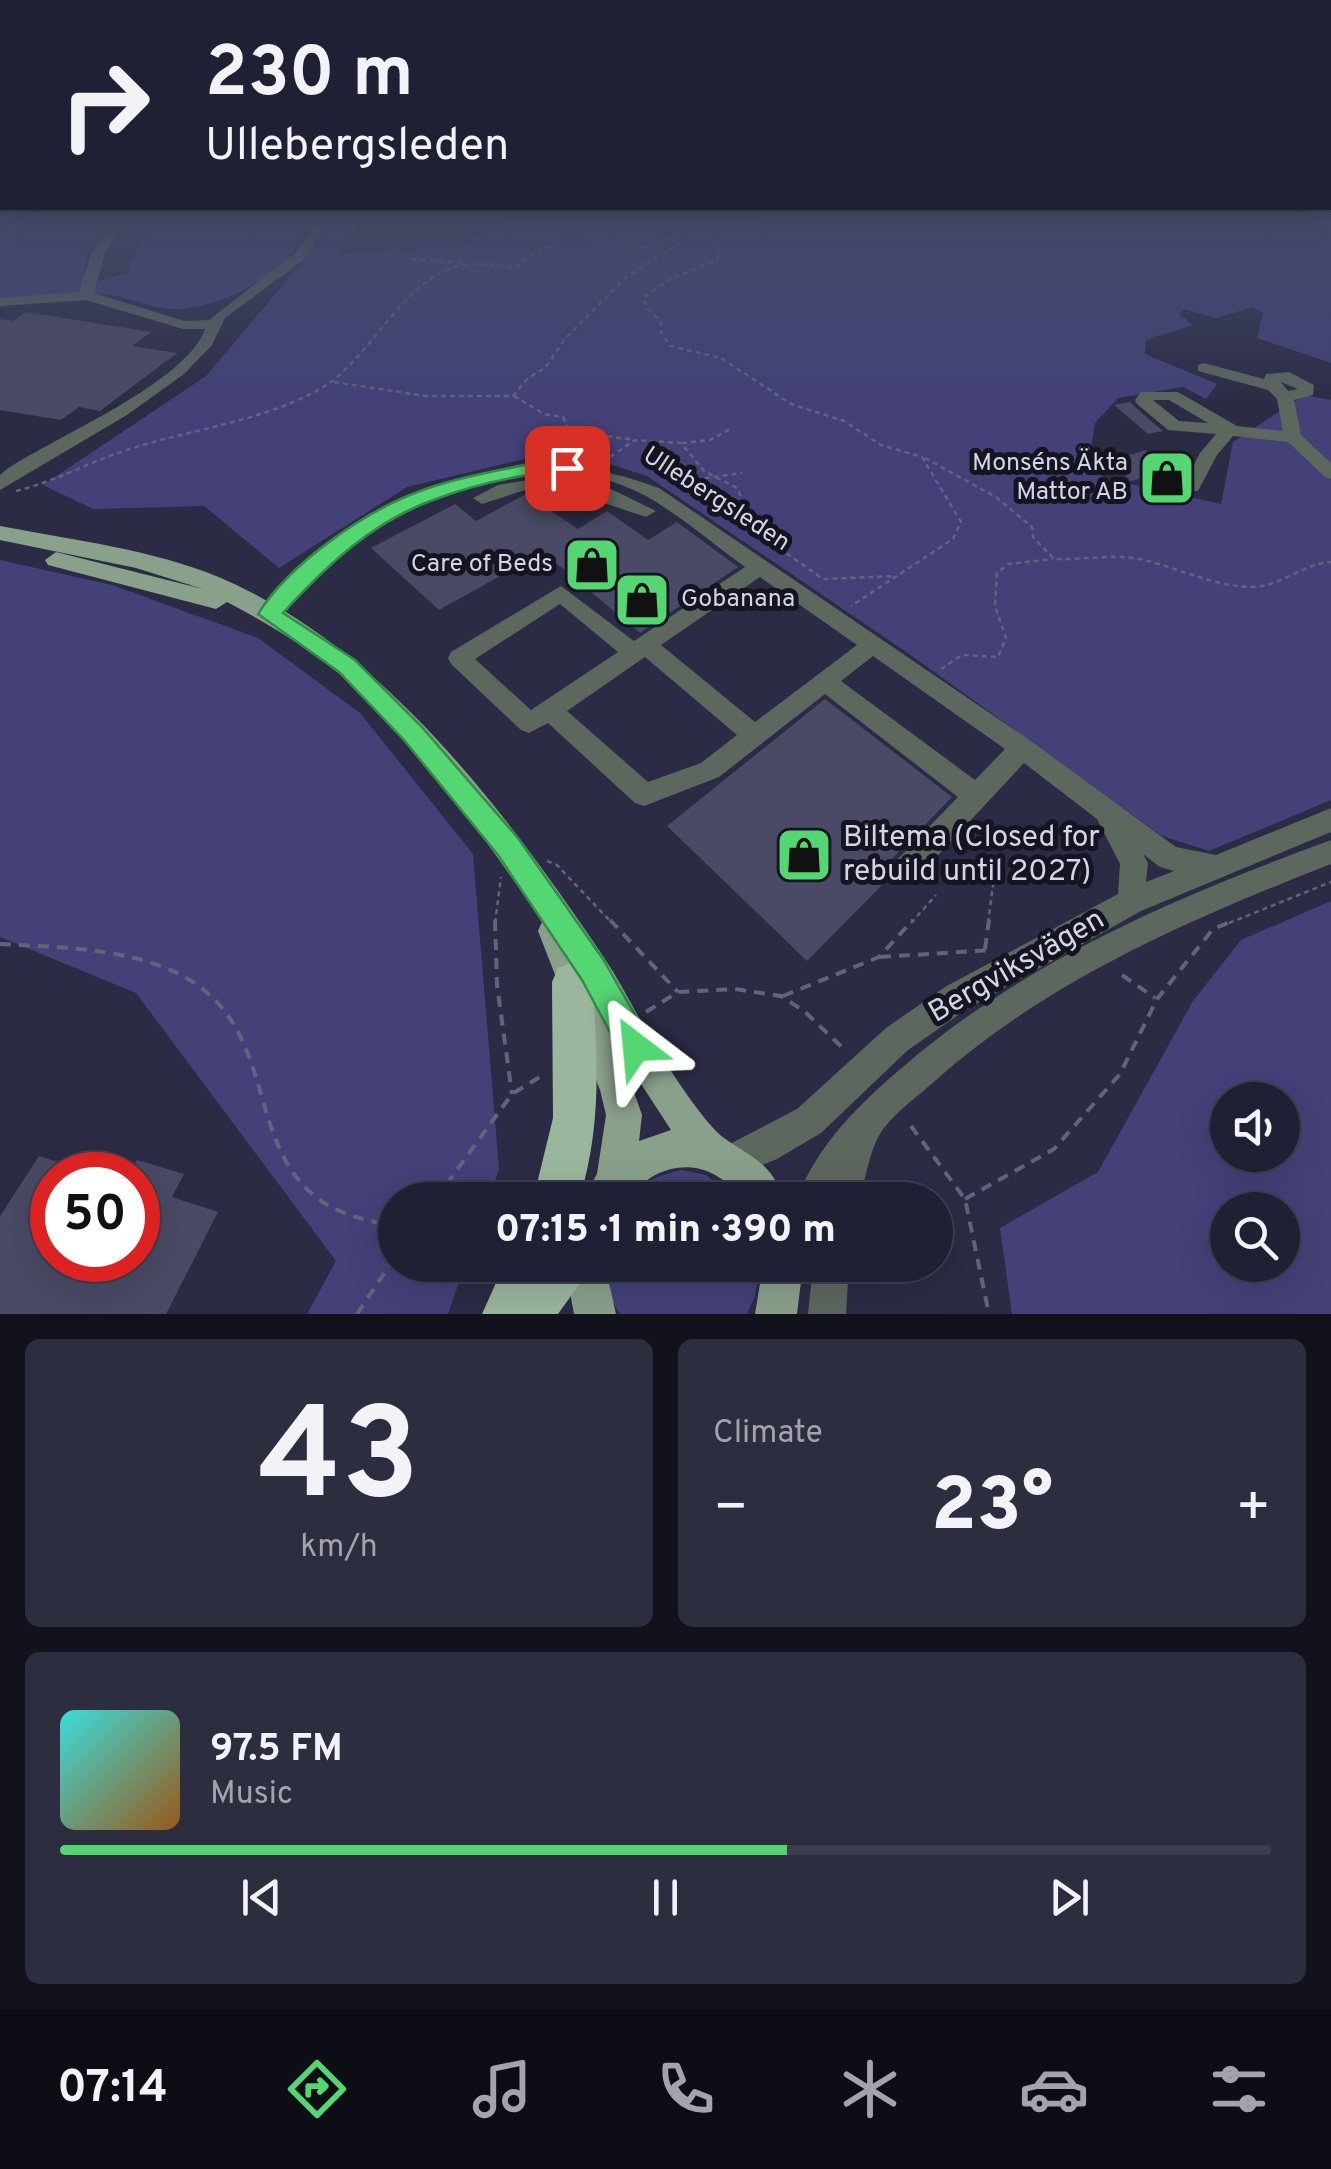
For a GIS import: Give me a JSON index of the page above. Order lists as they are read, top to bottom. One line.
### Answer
{"streets":{"street":["Ullebergsleden","Bergviksvägen"]},"crossings":[["Ullebergsleden","Bergviksvägen"]],"places":{"shop":["Monséns Äkta Mattor AB","Care of Beds","Gobanana","Biltema (Closed for rebuild until 2027)"]},"page":{"turn":["230 m","Ullebergsleden"],"limit":"50","trip":"07:15 · 1 min · 390 m","tile":[["43","km/h"],"Climate"],"heat":["−","23°","+"],"song":["97.5 FM","Music"],"tabs":"07:14"}}
